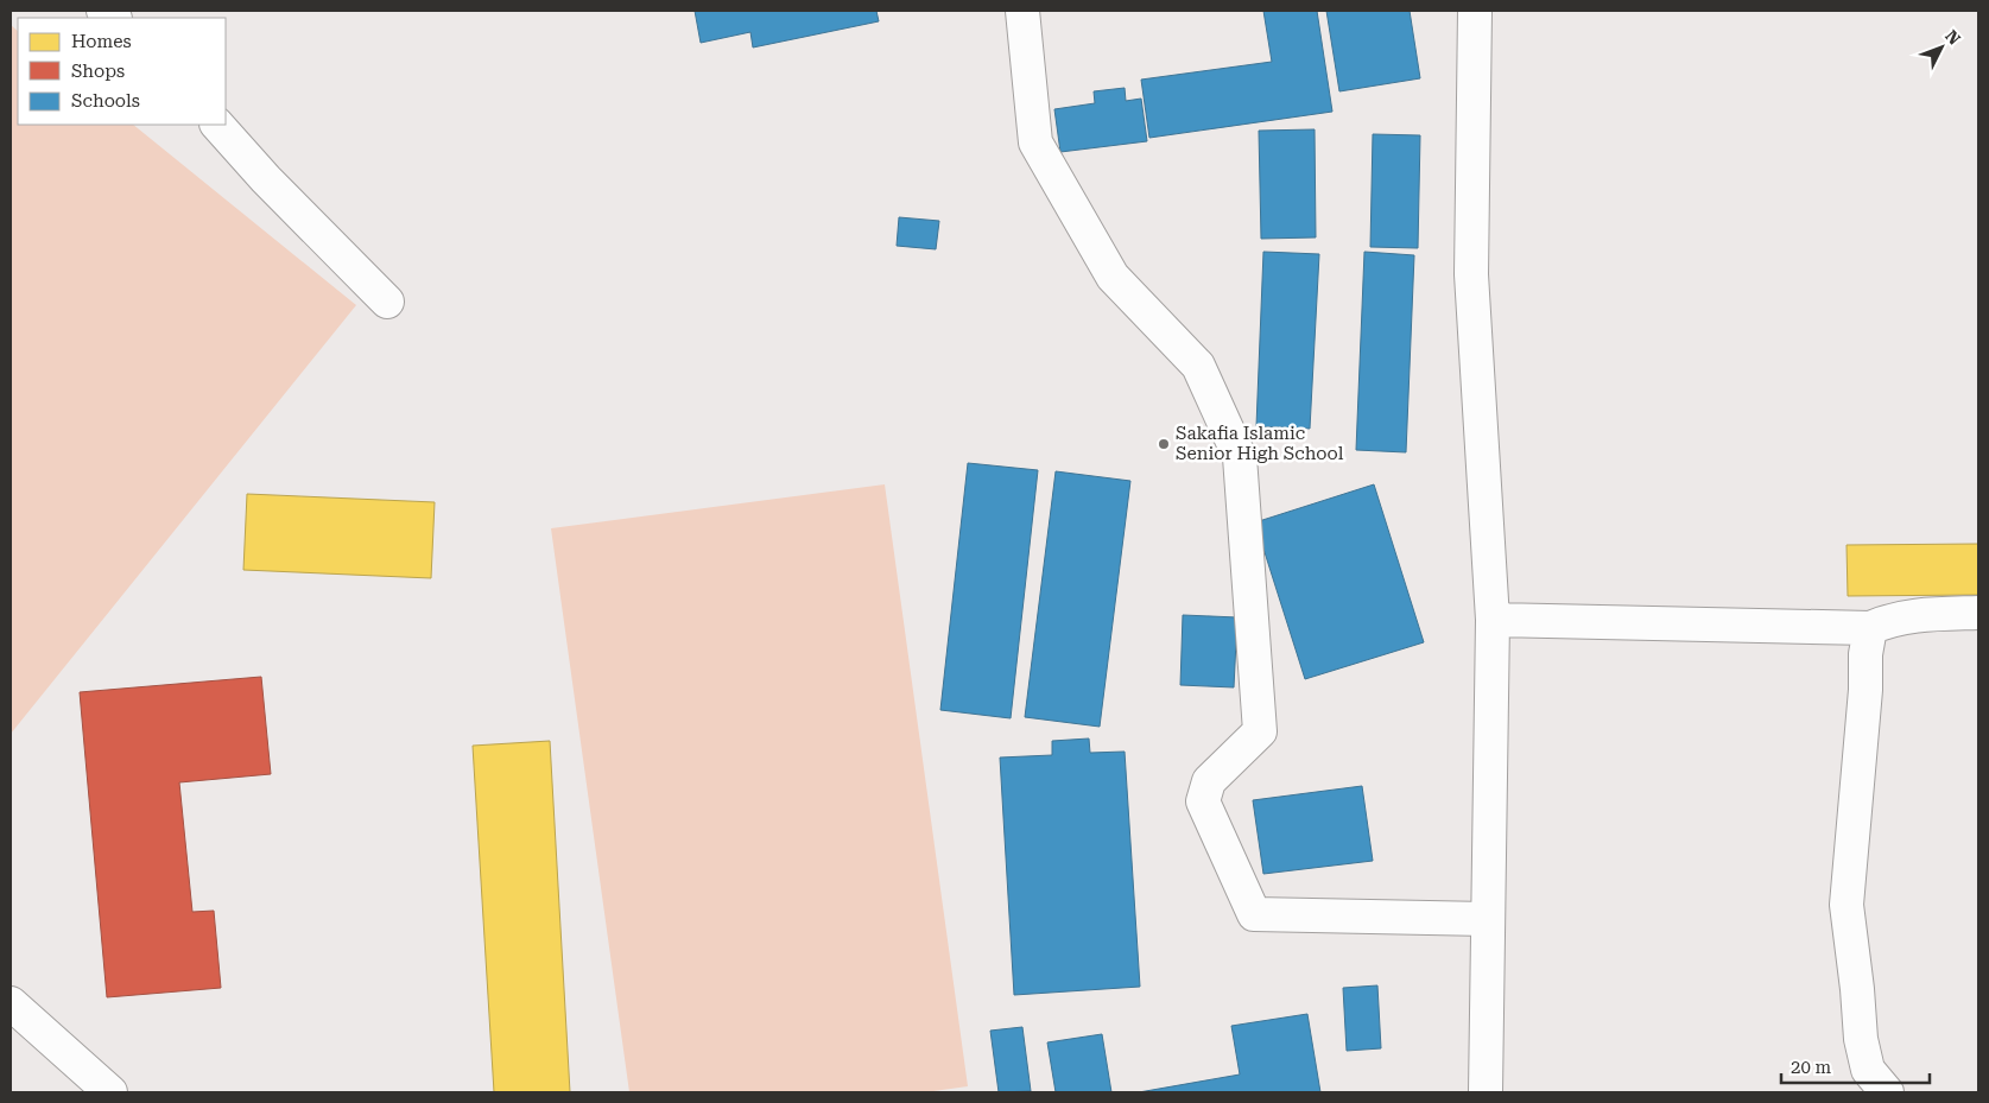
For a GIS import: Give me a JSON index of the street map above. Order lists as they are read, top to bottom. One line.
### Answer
{"places":["Sakafia Islamic Senior High School"],"legend":["Homes","Shops","Schools"],"scale_bar":"20 m","north":"top right"}
